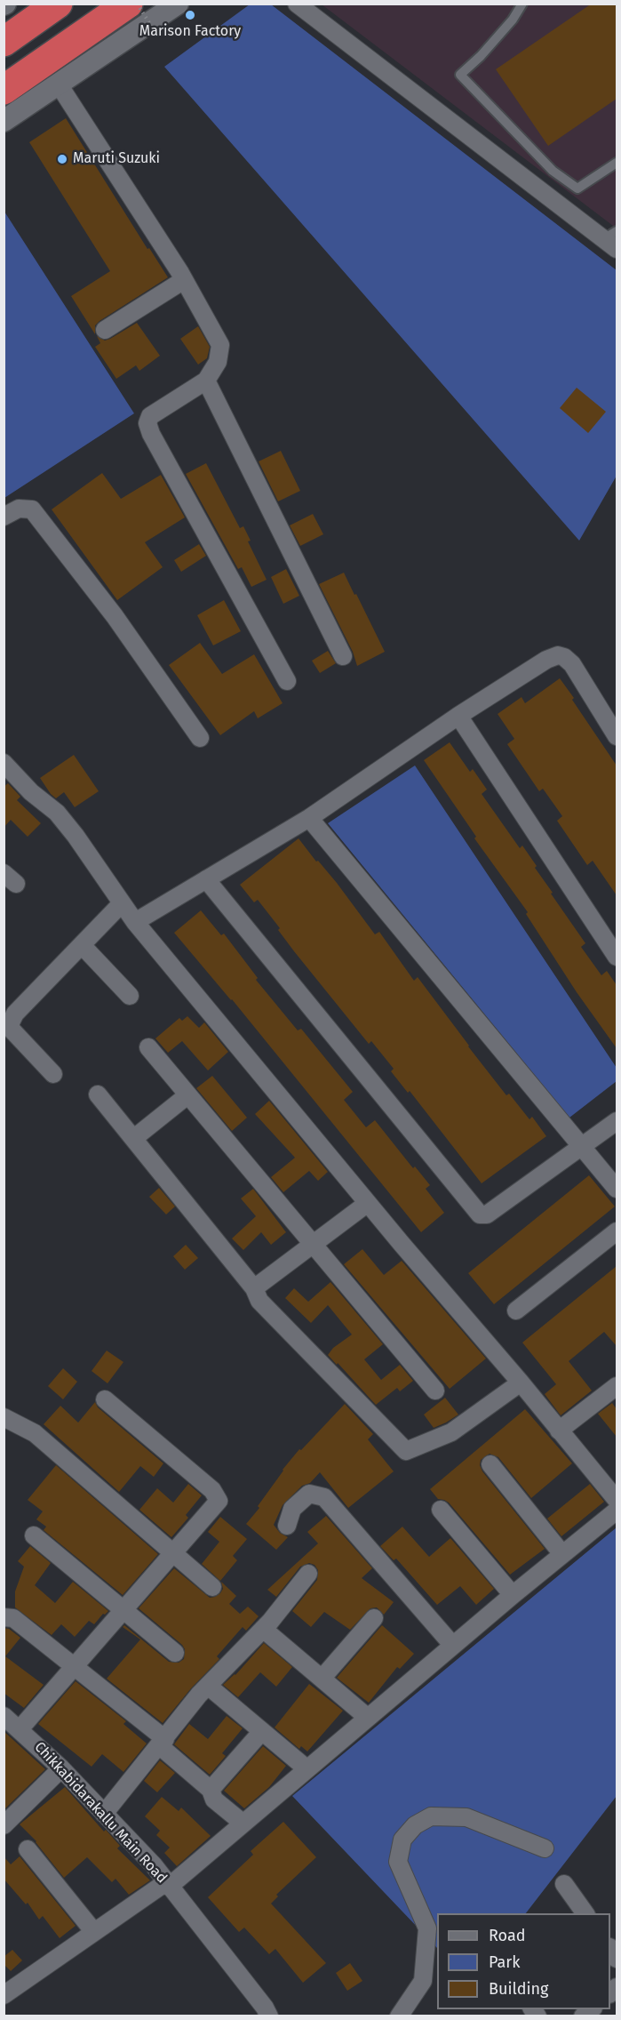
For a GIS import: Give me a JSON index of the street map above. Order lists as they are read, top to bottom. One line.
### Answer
{"streets":{"street":["Chikkabidarakallu Main Road"]},"places":["Marison Factory","Maruti Suzuki"],"legend":["Road","Park","Building"]}
